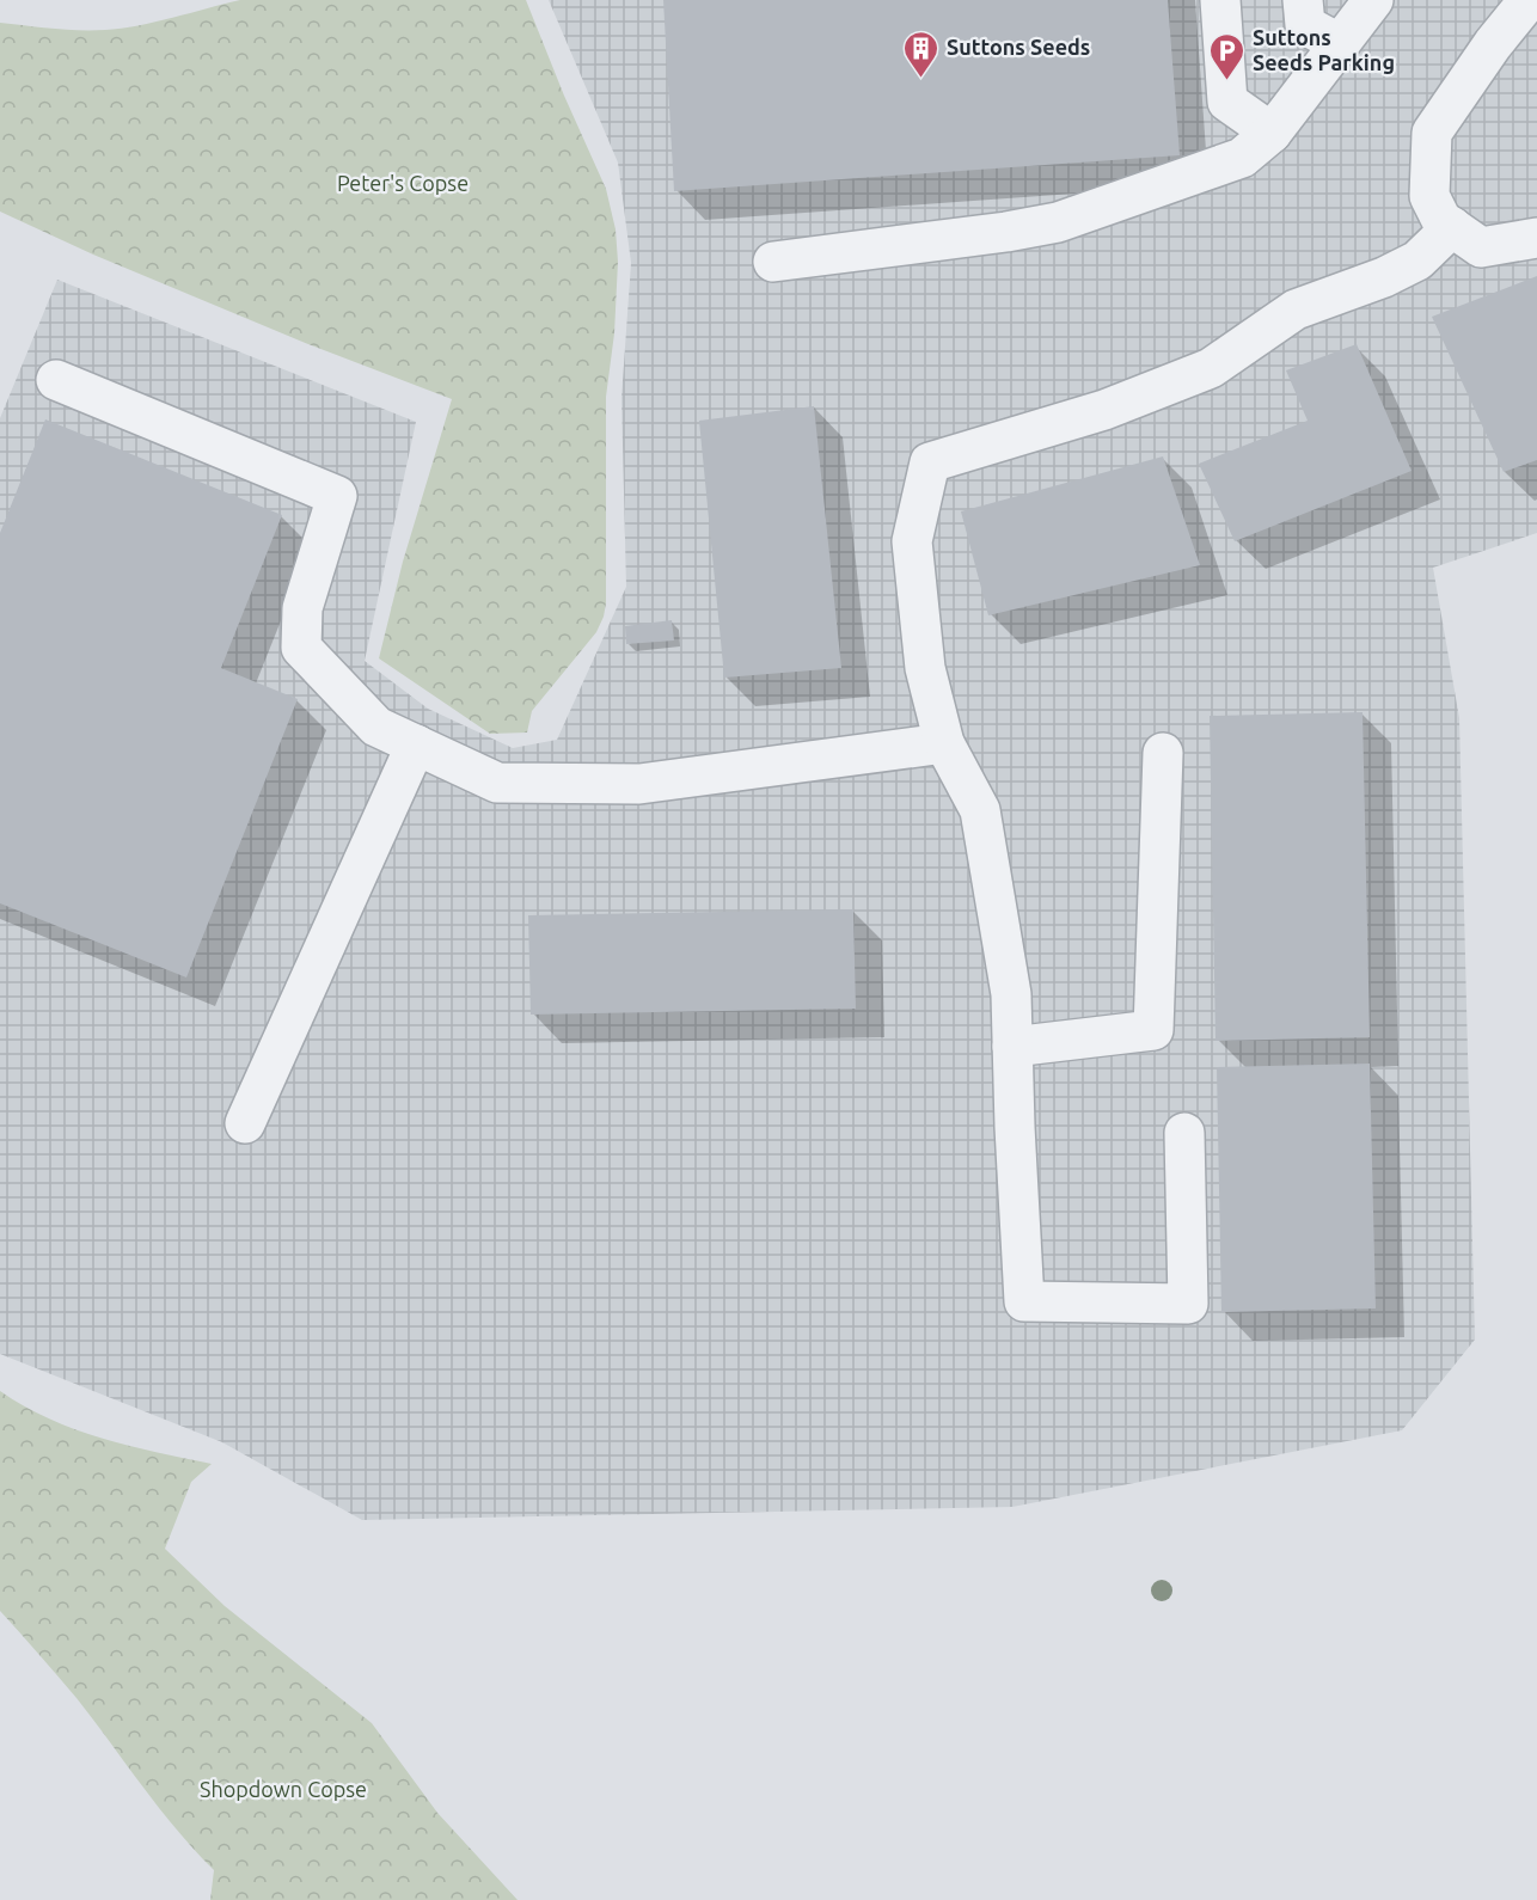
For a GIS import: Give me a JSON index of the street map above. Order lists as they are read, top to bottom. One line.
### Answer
{"parks":["Peter's Copse","Shopdown Copse"],"places":{"building":["Suttons Seeds"],"parking":["Suttons Seeds Parking"]}}
